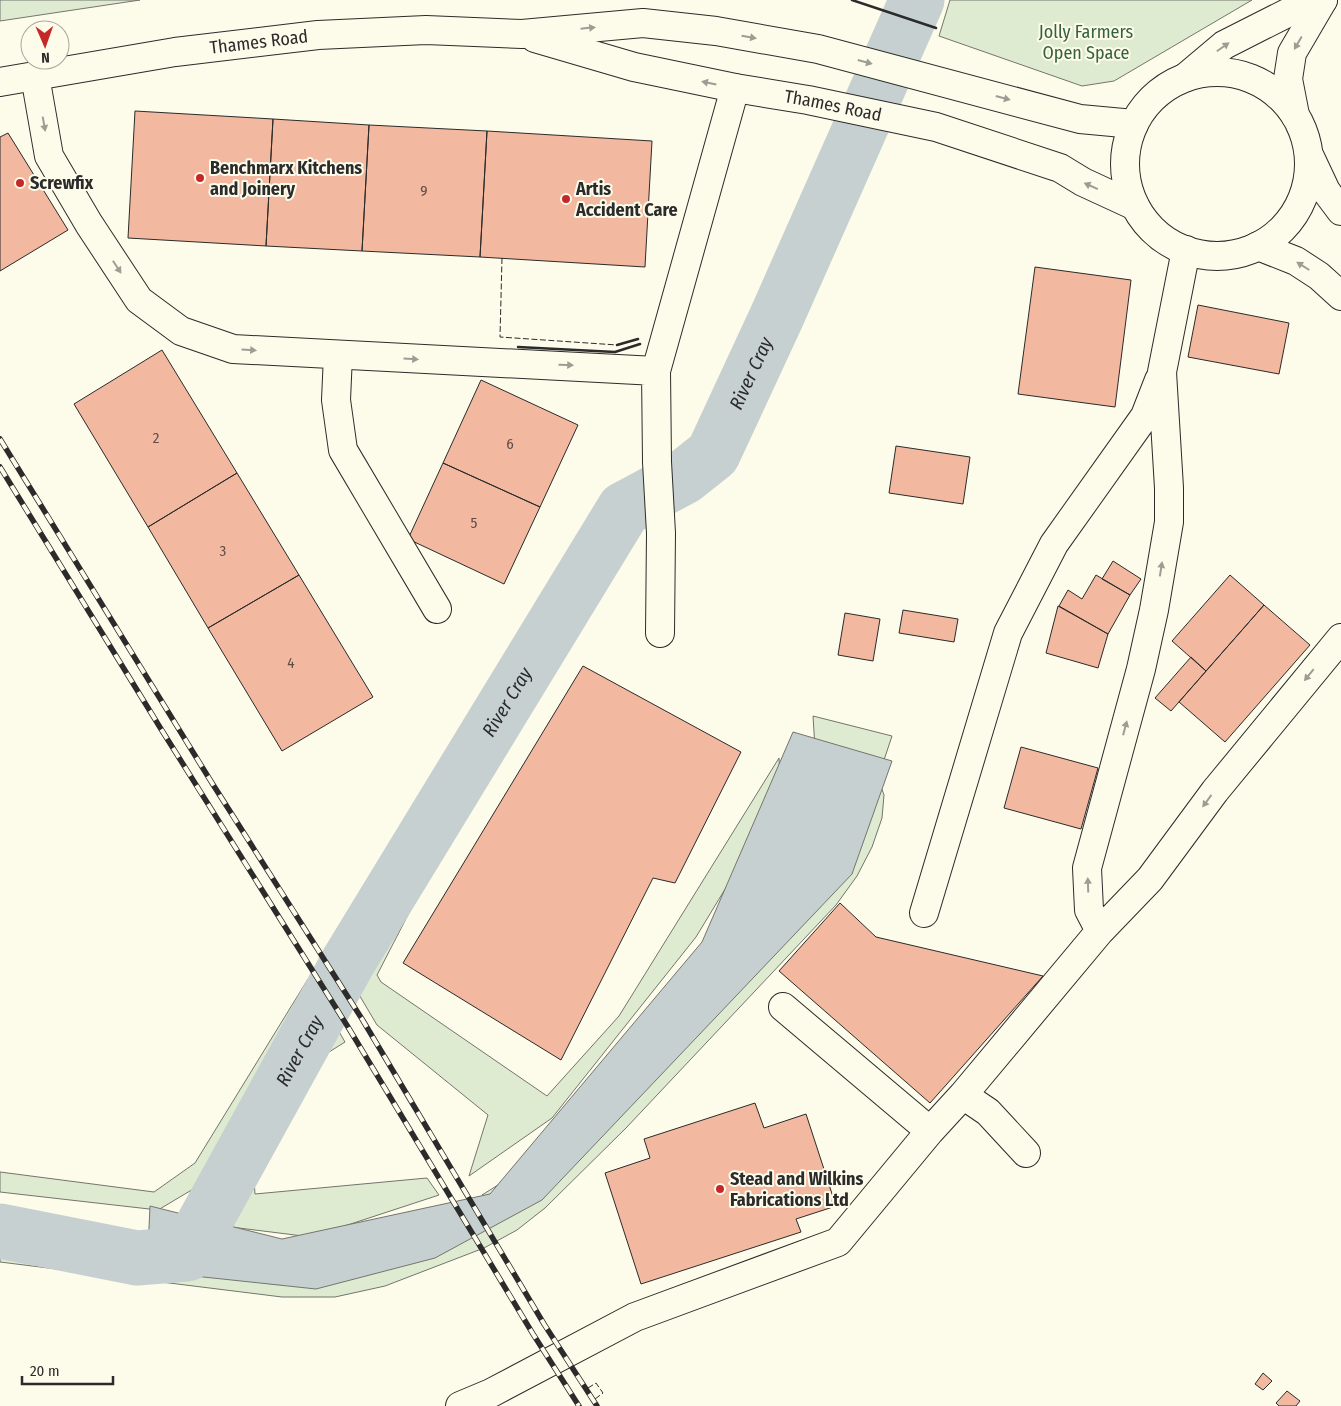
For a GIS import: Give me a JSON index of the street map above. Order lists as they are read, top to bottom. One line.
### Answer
{"streets":{"main road":["Thames Road"]},"water":["River Cray"],"parks":["Jolly Farmers Open Space"],"places":["Benchmarx Kitchens and Joinery","Screwfix","Artis Accident Care","Stead and Wilkins Fabrications Ltd"],"house_numbers":["9","2","6","5","3","4"],"scale_bar":"20 m","north":"bottom"}
